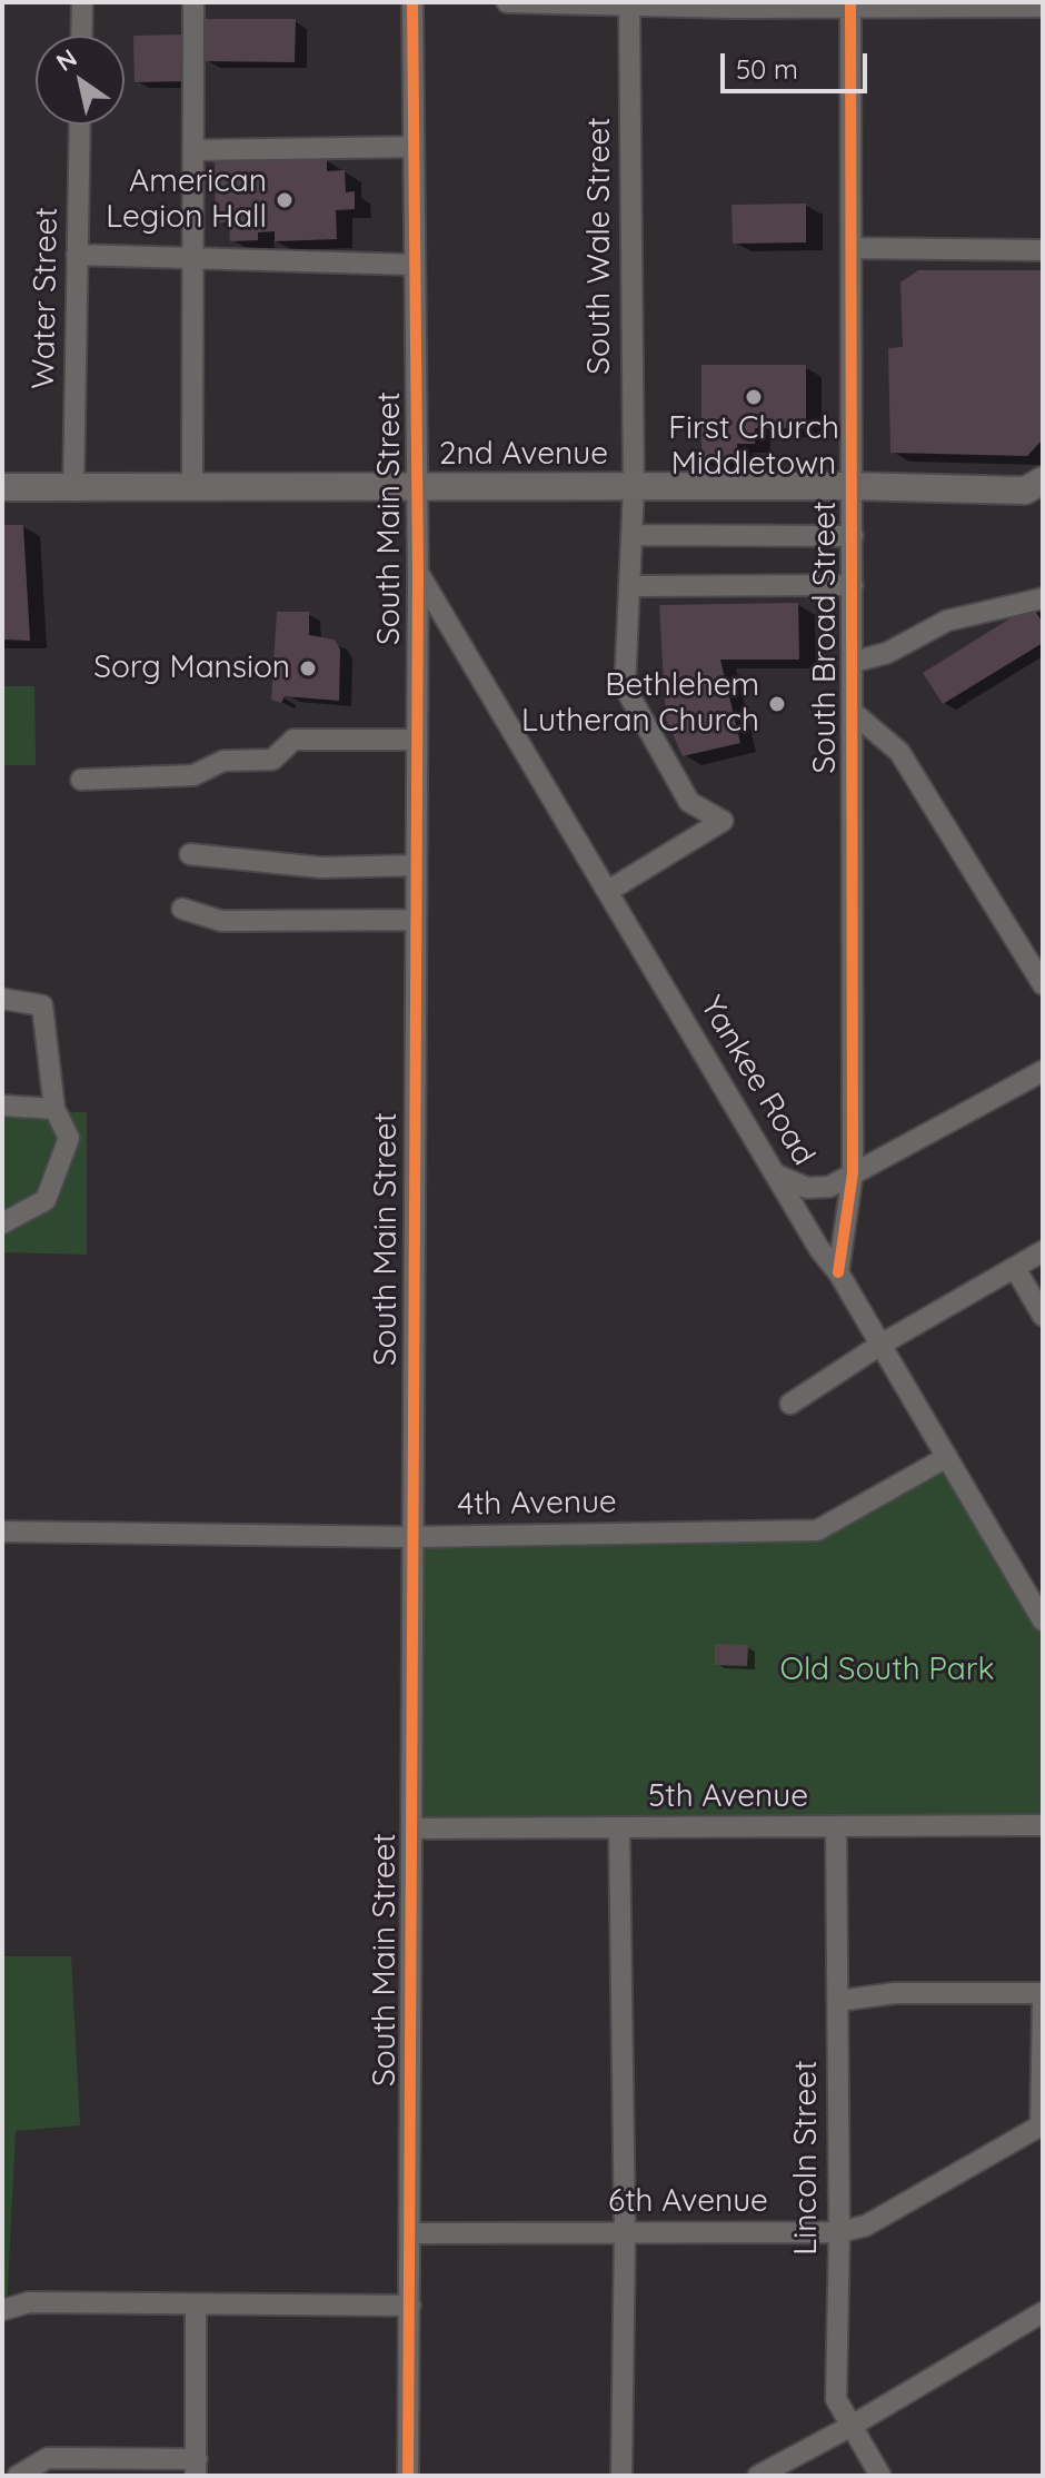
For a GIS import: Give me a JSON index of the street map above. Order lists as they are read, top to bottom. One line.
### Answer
{"streets":{"main road":["2nd Avenue"],"street":["South Wale Street","Water Street","South Main Street","South Broad Street","Yankee Road","4th Avenue","5th Avenue","Lincoln Street","6th Avenue"]},"crossings":[["South Wale Street","2nd Avenue"],["South Wale Street","Yankee Road"],["Water Street","2nd Avenue"],["2nd Avenue","South Main Street"],["2nd Avenue","South Broad Street"],["South Main Street","Yankee Road"],["South Main Street","4th Avenue"],["South Main Street","5th Avenue"],["South Main Street","6th Avenue"],["South Broad Street","Yankee Road"],["Yankee Road","4th Avenue"],["5th Avenue","Lincoln Street"],["Lincoln Street","6th Avenue"]],"parks":["Old South Park"],"places":["American Legion Hall","First Church Middletown","Sorg Mansion","Bethlehem Lutheran Church"],"scale_bar":"50 m","north":"top left"}
